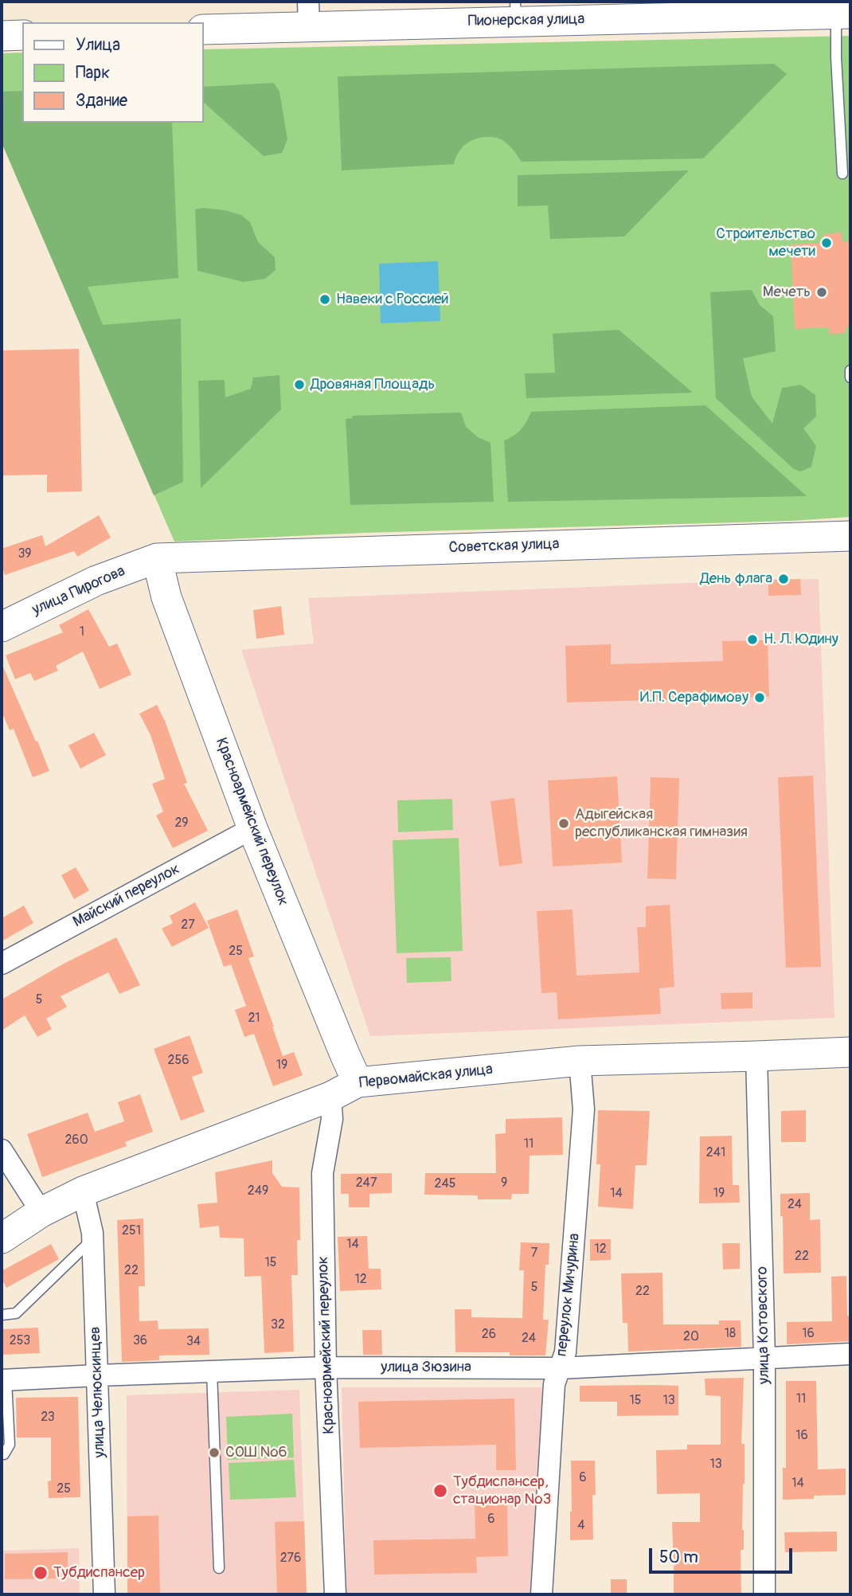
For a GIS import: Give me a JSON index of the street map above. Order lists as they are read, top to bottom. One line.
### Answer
{"streets":{"street":["Пионерская улица","Советская улица","улица Пирогова","Красноармейский переулок","Майский переулок","Первомайская улица","переулок Мичурина","улица Котовского","улица Зюзина","улица Челюскинцев"]},"crossings":[["Советская улица","улица Пирогова"],["Советская улица","Красноармейский переулок"],["улица Пирогова","Красноармейский переулок"],["Красноармейский переулок","Майский переулок"],["Красноармейский переулок","Первомайская улица"],["Красноармейский переулок","улица Зюзина"],["Первомайская улица","переулок Мичурина"],["Первомайская улица","улица Котовского"],["Первомайская улица","улица Челюскинцев"],["переулок Мичурина","улица Зюзина"],["улица Котовского","улица Зюзина"],["улица Зюзина","улица Челюскинцев"]],"places":["Строительство мечети","Мечеть","Навеки с Россией","Дровяная Площадь","День флага","Н. Л. Юдину","И.П. Серафимову","Адыгейская республиканская гимназия","СОШ №6","Тубдиспансер, стационар №3","Тубдиспансер"],"house_numbers":["39","1","29","27","25","5","21","256","19","260","11","241","247","9","245","249","14","19","24","251","14","12","7","22","15","22","12","5","22","32","18","16","26","20","24","253","36","34","11","15","13","23","16","13","6","14","25","6","4","276"],"legend":["Улица","Парк","Здание"],"scale_bar":"50 m"}
